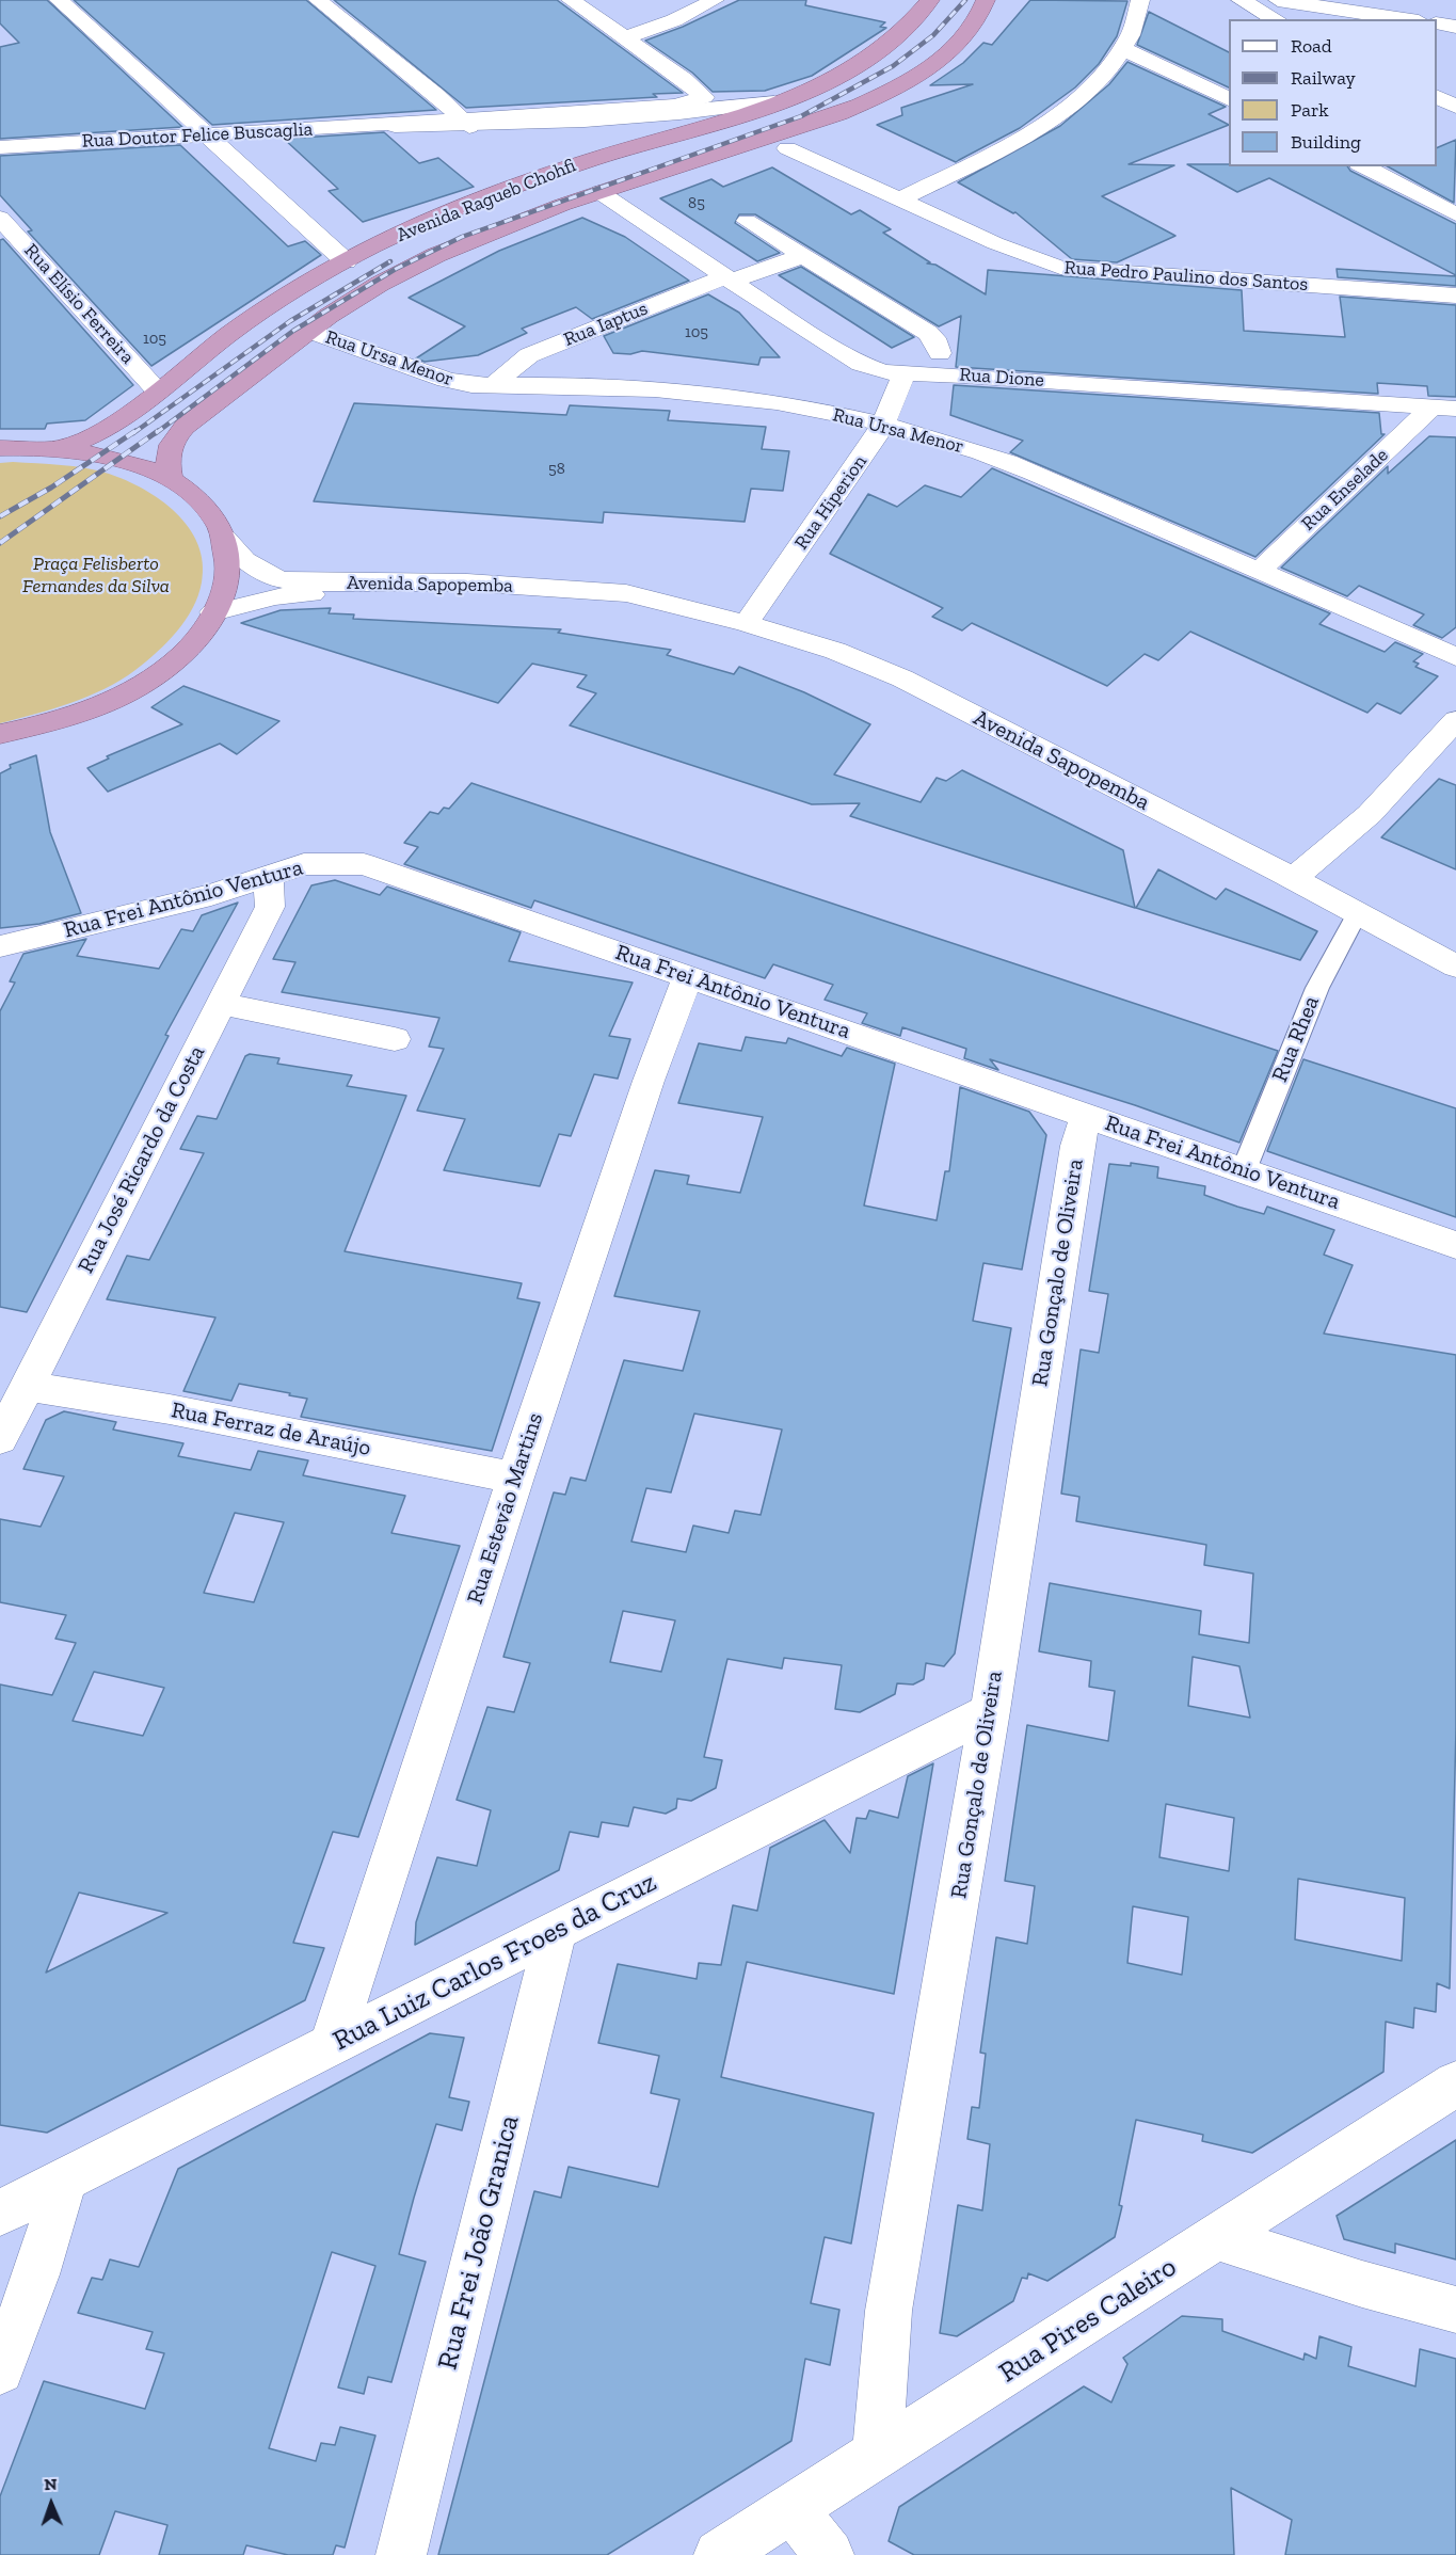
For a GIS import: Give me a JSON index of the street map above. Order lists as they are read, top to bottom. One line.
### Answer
{"streets":{"highway":["Avenida Ragueb Chohfi"],"street":["Rua Doutor Felice Buscaglia","Rua Pedro Paulino dos Santos","Rua Elísio Ferreira","Rua Iaptus","Rua Ursa Menor","Rua Dione","Rua Enselade","Rua Hiperion","Avenida Sapopemba","Rua Frei Antônio Ventura","Rua Rhea","Rua José Ricardo da Costa","Rua Gonçalo de Oliveira","Rua Ferraz de Araújo","Rua Estevão Martins","Rua Luiz Carlos Froes da Cruz","Rua Frei João Granica","Rua Pires Caleiro"]},"crossings":[["Rua Doutor Felice Buscaglia","Avenida Ragueb Chohfi"],["Avenida Ragueb Chohfi","Rua Elísio Ferreira"],["Avenida Ragueb Chohfi","Rua Ursa Menor"],["Avenida Ragueb Chohfi","Rua Dione"],["Rua Iaptus","Rua Ursa Menor"],["Rua Iaptus","Rua Dione"],["Rua Ursa Menor","Rua Enselade"],["Rua Ursa Menor","Rua Hiperion"],["Rua Dione","Rua Enselade"],["Rua Dione","Rua Hiperion"],["Rua Hiperion","Avenida Sapopemba"],["Avenida Sapopemba","Rua Rhea"],["Rua Frei Antônio Ventura","Rua Rhea"],["Rua Frei Antônio Ventura","Rua José Ricardo da Costa"],["Rua Frei Antônio Ventura","Rua Gonçalo de Oliveira"],["Rua Frei Antônio Ventura","Rua Estevão Martins"],["Rua José Ricardo da Costa","Rua Ferraz de Araújo"],["Rua Gonçalo de Oliveira","Rua Luiz Carlos Froes da Cruz"],["Rua Gonçalo de Oliveira","Rua Pires Caleiro"],["Rua Ferraz de Araújo","Rua Estevão Martins"],["Rua Estevão Martins","Rua Luiz Carlos Froes da Cruz"],["Rua Luiz Carlos Froes da Cruz","Rua Frei João Granica"]],"parks":["Praça Felisberto Fernandes da Silva"],"house_numbers":["85","105","105","58"],"legend":["Road","Railway","Park","Building"],"north":"top"}
